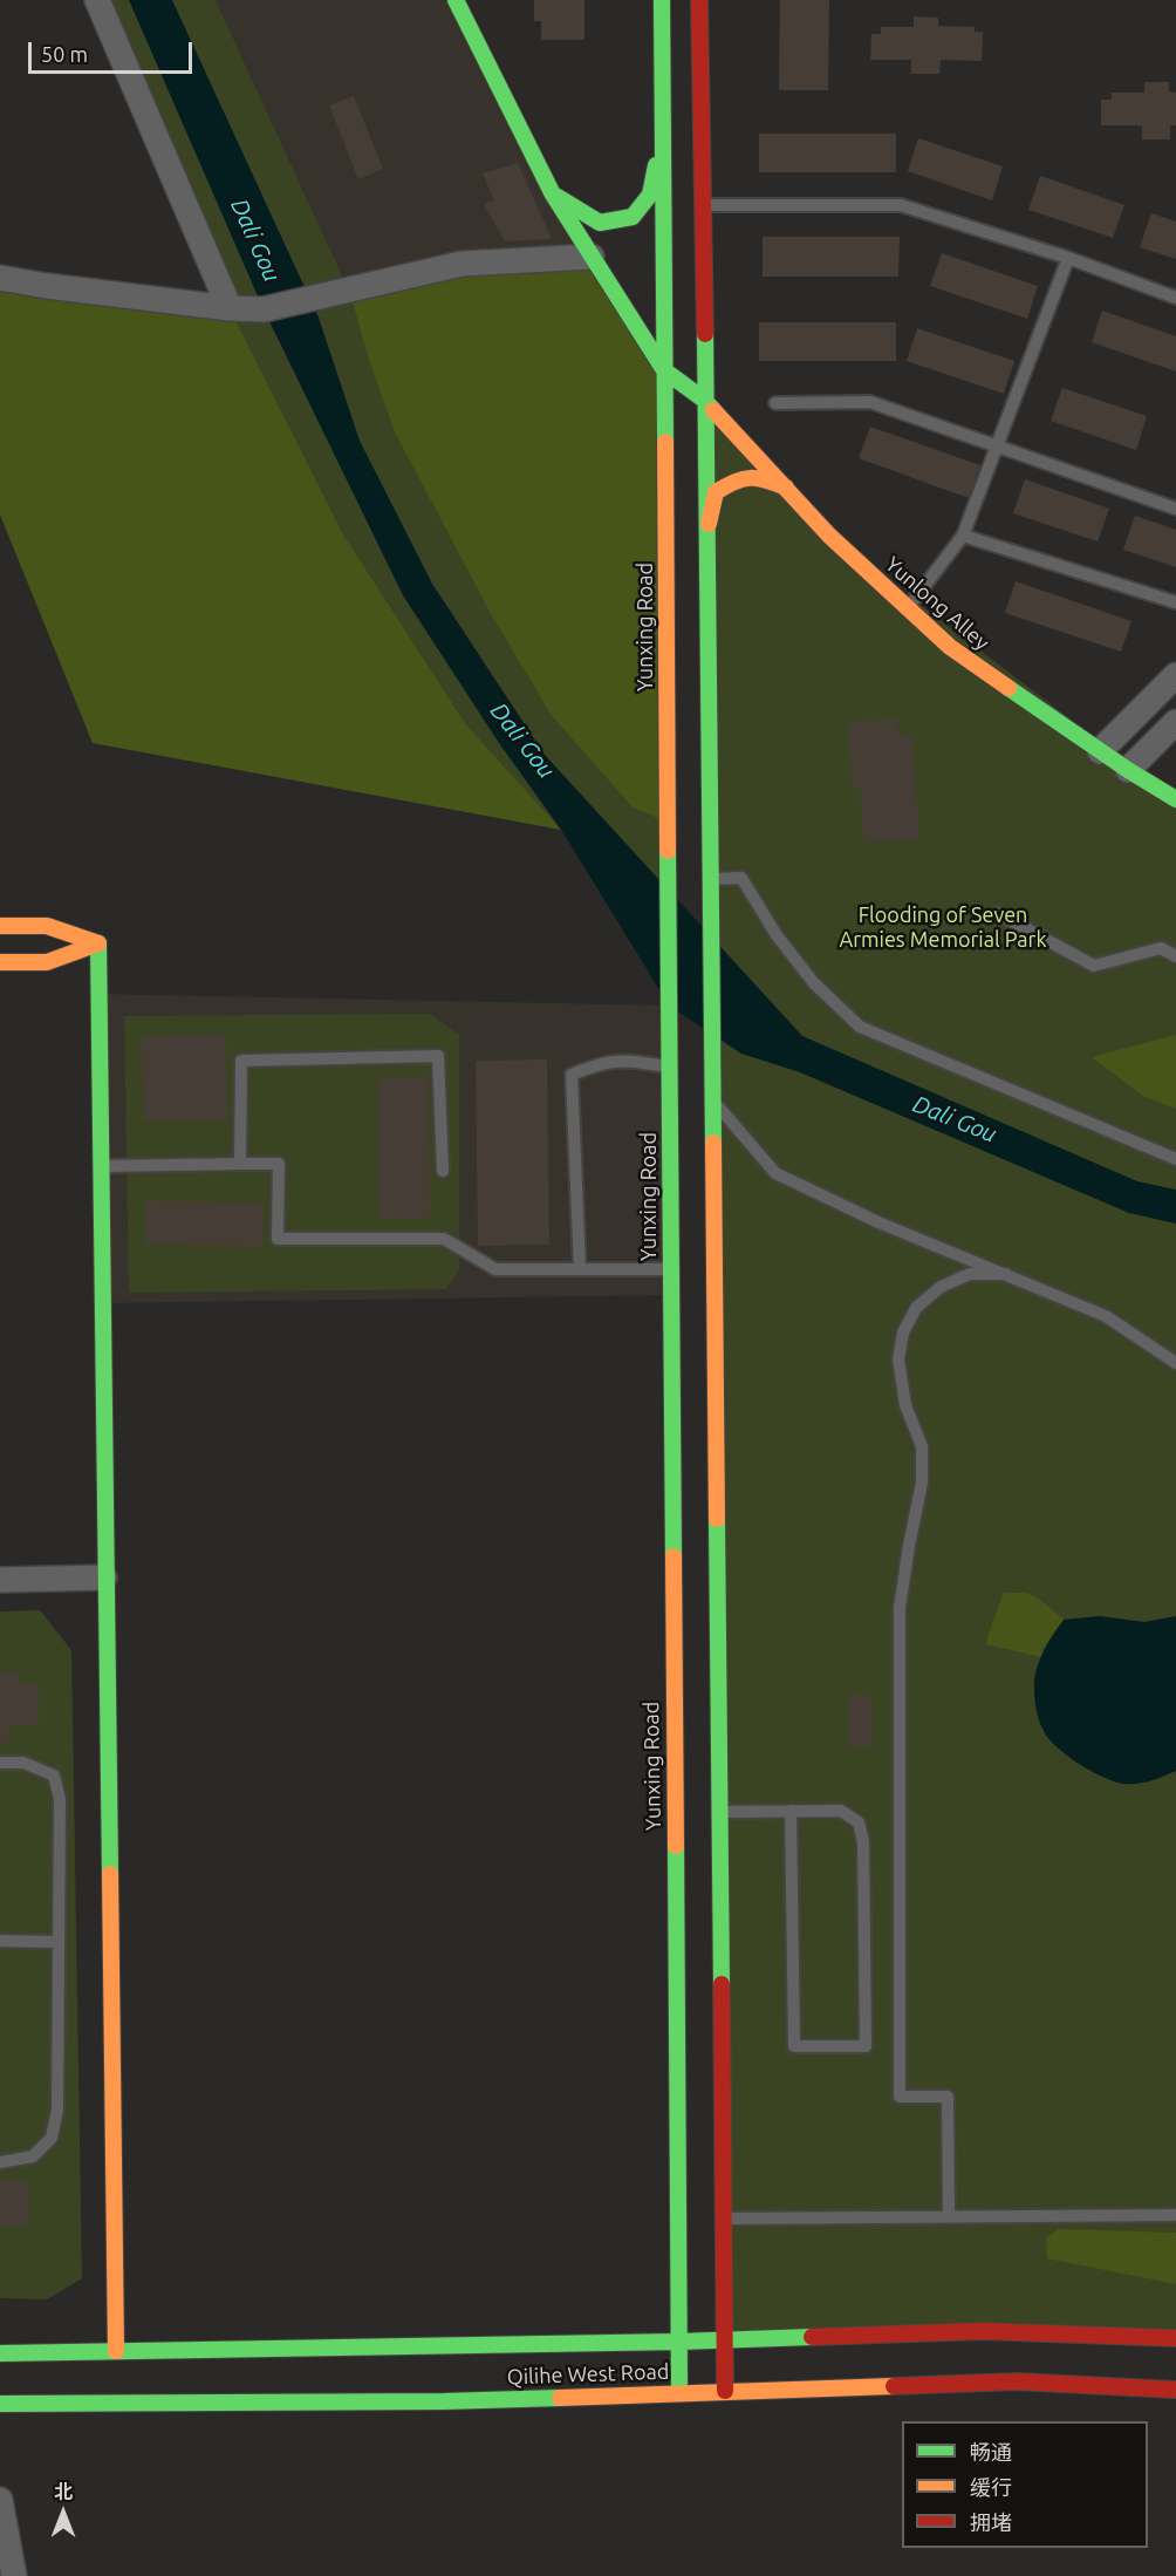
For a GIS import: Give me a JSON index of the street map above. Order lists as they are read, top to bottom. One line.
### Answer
{"streets":{"street":["Yunlong Alley","Yunxing Road","Qilihe West Road"]},"crossings":[["Yunlong Alley","Yunxing Road"],["Yunxing Road","Qilihe West Road"]],"water":["Dali Gou"],"parks":["Flooding of Seven Armies Memorial Park"],"legend":["畅通","缓行","拥堵"],"scale_bar":"50 m","north":"top"}
